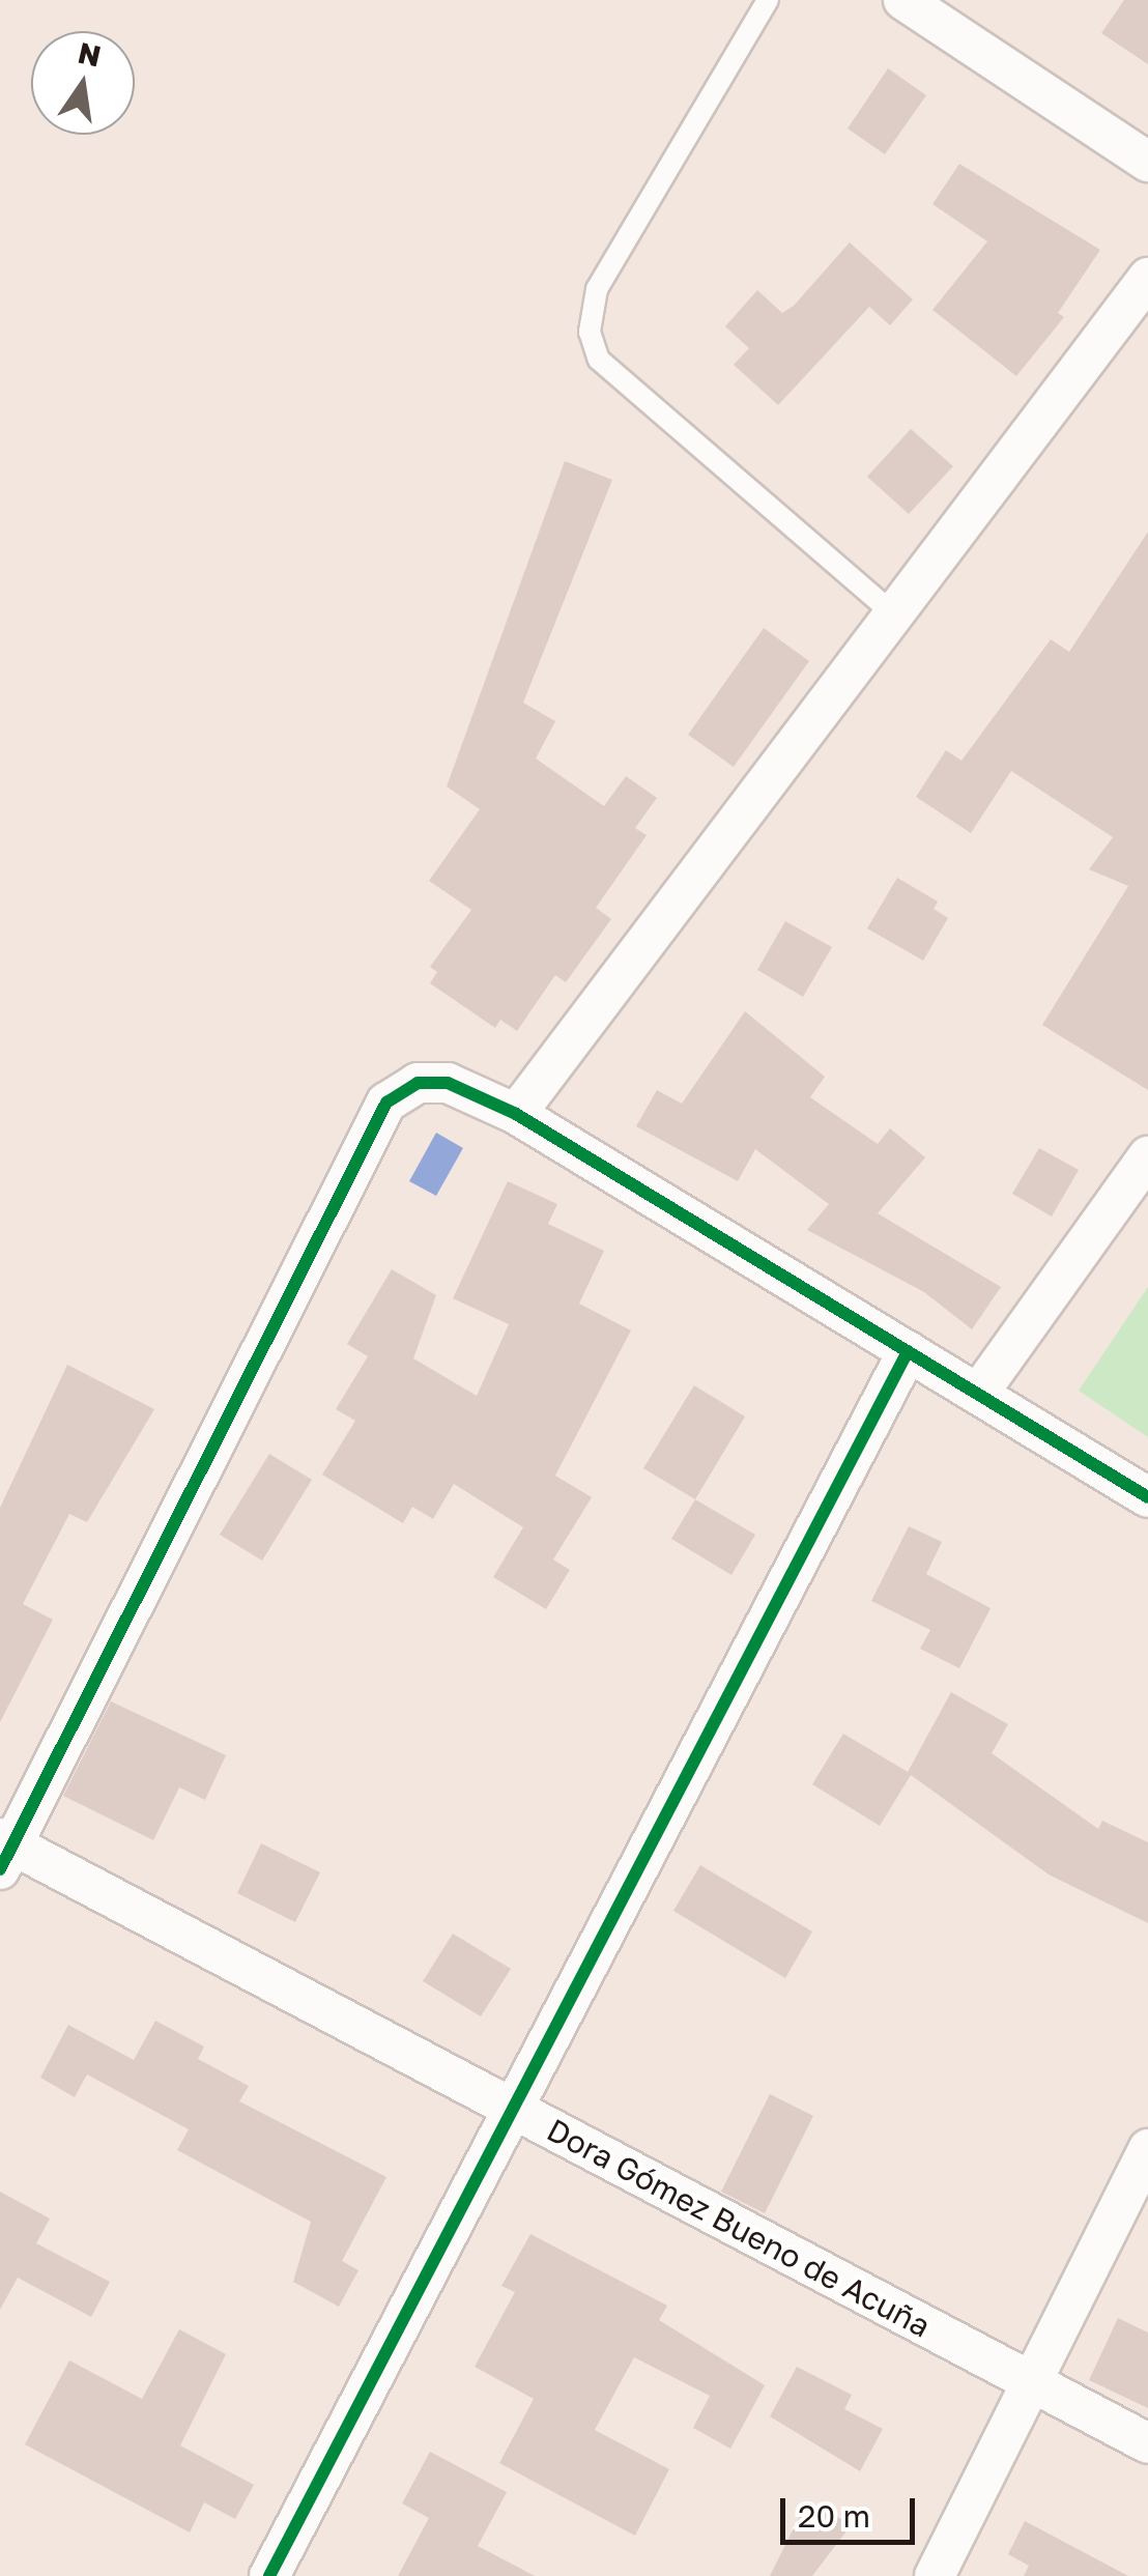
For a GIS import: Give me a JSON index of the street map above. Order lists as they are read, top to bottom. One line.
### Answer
{"streets":{"street":["Dora Gómez Bueno de Acuña"]},"scale_bar":"20 m","north":"top"}
